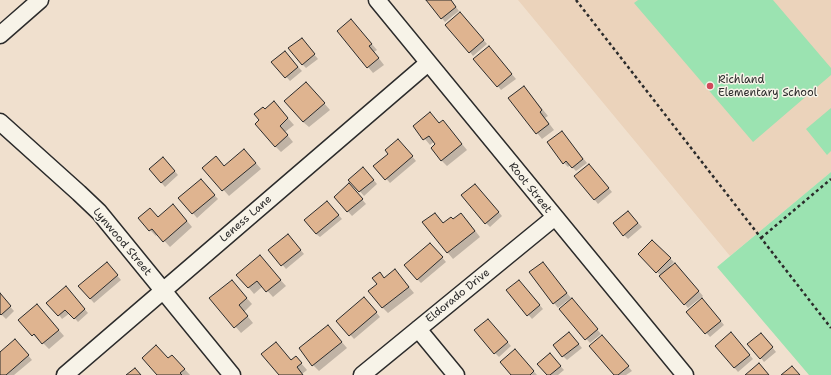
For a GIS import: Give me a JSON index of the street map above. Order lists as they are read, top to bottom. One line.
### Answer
{"streets":{"street":["Root Street","Leness Lane","Lynwood Street","Eldorado Drive"]},"crossings":[["Root Street","Leness Lane"],["Root Street","Eldorado Drive"],["Leness Lane","Lynwood Street"]],"places":["Richland Elementary School"]}
